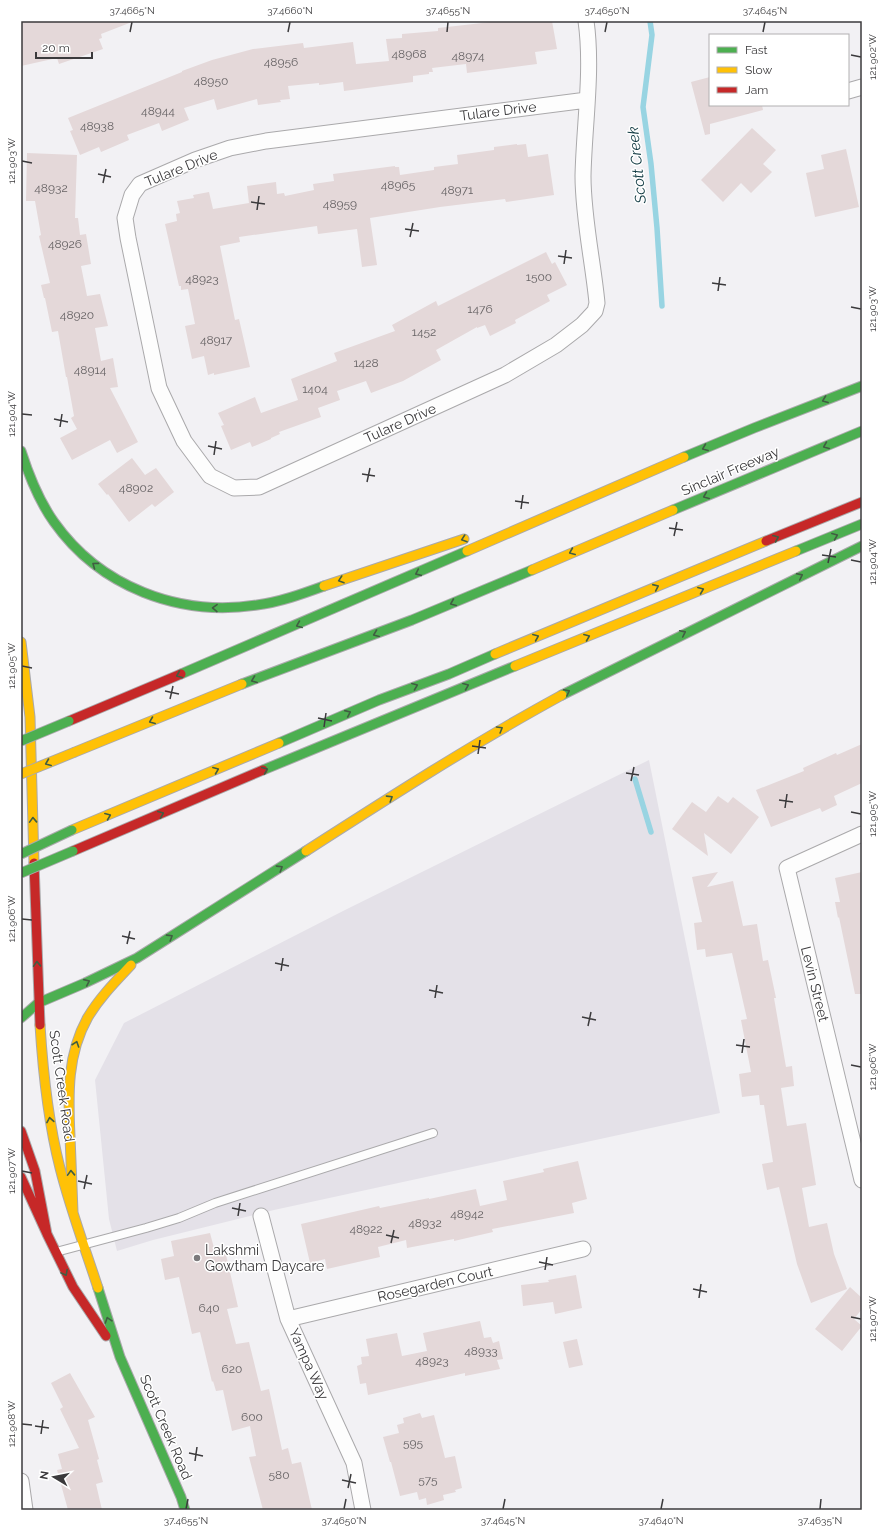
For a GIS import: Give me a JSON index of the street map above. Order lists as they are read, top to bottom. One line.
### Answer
{"streets":{"main road":["Sinclair Freeway","Scott Creek Road"],"street":["Tulare Drive","Levin Street","Rosegarden Court","Yampa Way"]},"crossings":[["Rosegarden Court","Yampa Way"]],"water":["Scott Creek"],"places":["Lakshmi Gowtham Daycare"],"house_numbers":["48968","48974","48956","48950","48944","48938","48965","48932","48971","48959","48926","1500","48923","1476","48920","1452","48917","1428","48914","1404","48902","48942","48932","48922","640","48933","48923","620","600","595","580","575"],"legend":["Fast","Slow","Jam"],"scale_bar":"20 m","north":"left","coordinates":["37.4665°N","37.4660°N","37.4655°N","37.4650°N","37.4645°N","121.902°W","121.903°W","121.904°W","121.905°W","121.906°W","121.907°W","121.908°W","37.4640°N","37.4635°N"]}
